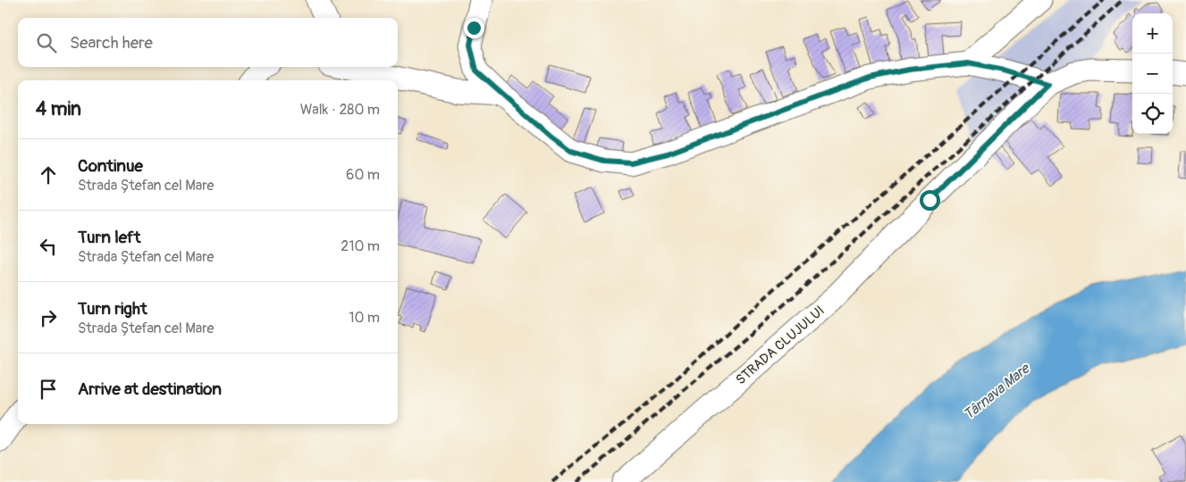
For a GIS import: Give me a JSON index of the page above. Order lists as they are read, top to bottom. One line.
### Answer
{"streets":{"street":["STRADA CLUJULUI"]},"water":["Târnava Mare"],"page":{"map_buttons":["+","−"],"search":"Search here","heading":["4 min","Walk · 280 m"],"list":[["Continue","Strada Ștefan cel Mare","60 m"],["Turn left","Strada Ștefan cel Mare","210 m"],["Turn right","Strada Ștefan cel Mare","10 m"],"Arrive at destination"]}}
